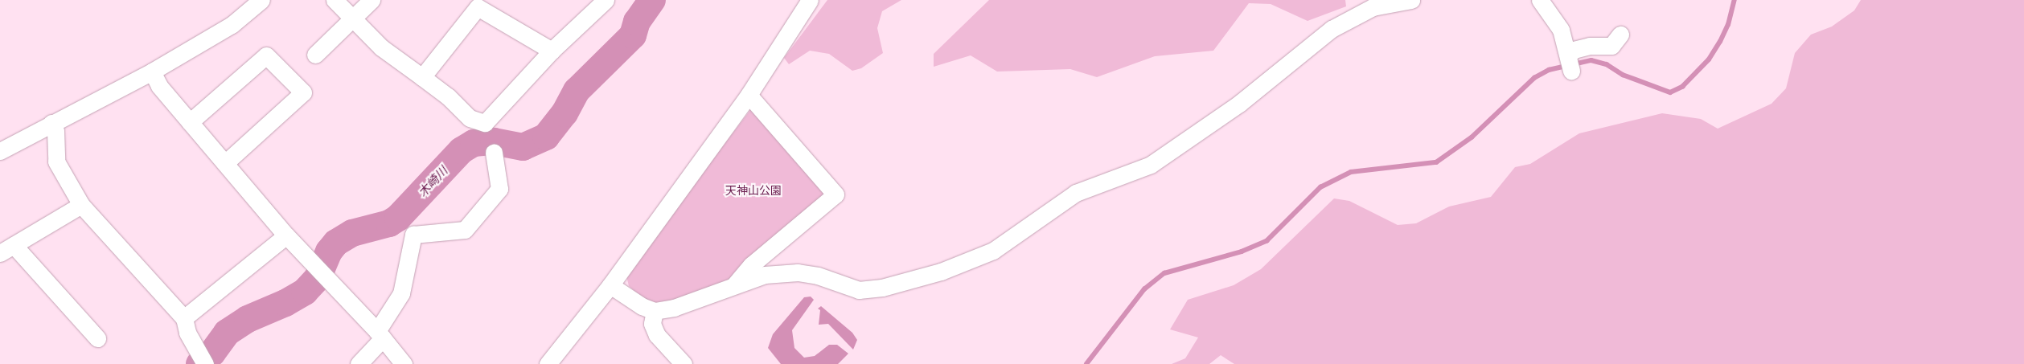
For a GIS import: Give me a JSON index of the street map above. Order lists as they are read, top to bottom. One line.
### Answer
{"water":["木崎川"],"parks":["天神山公園"]}
